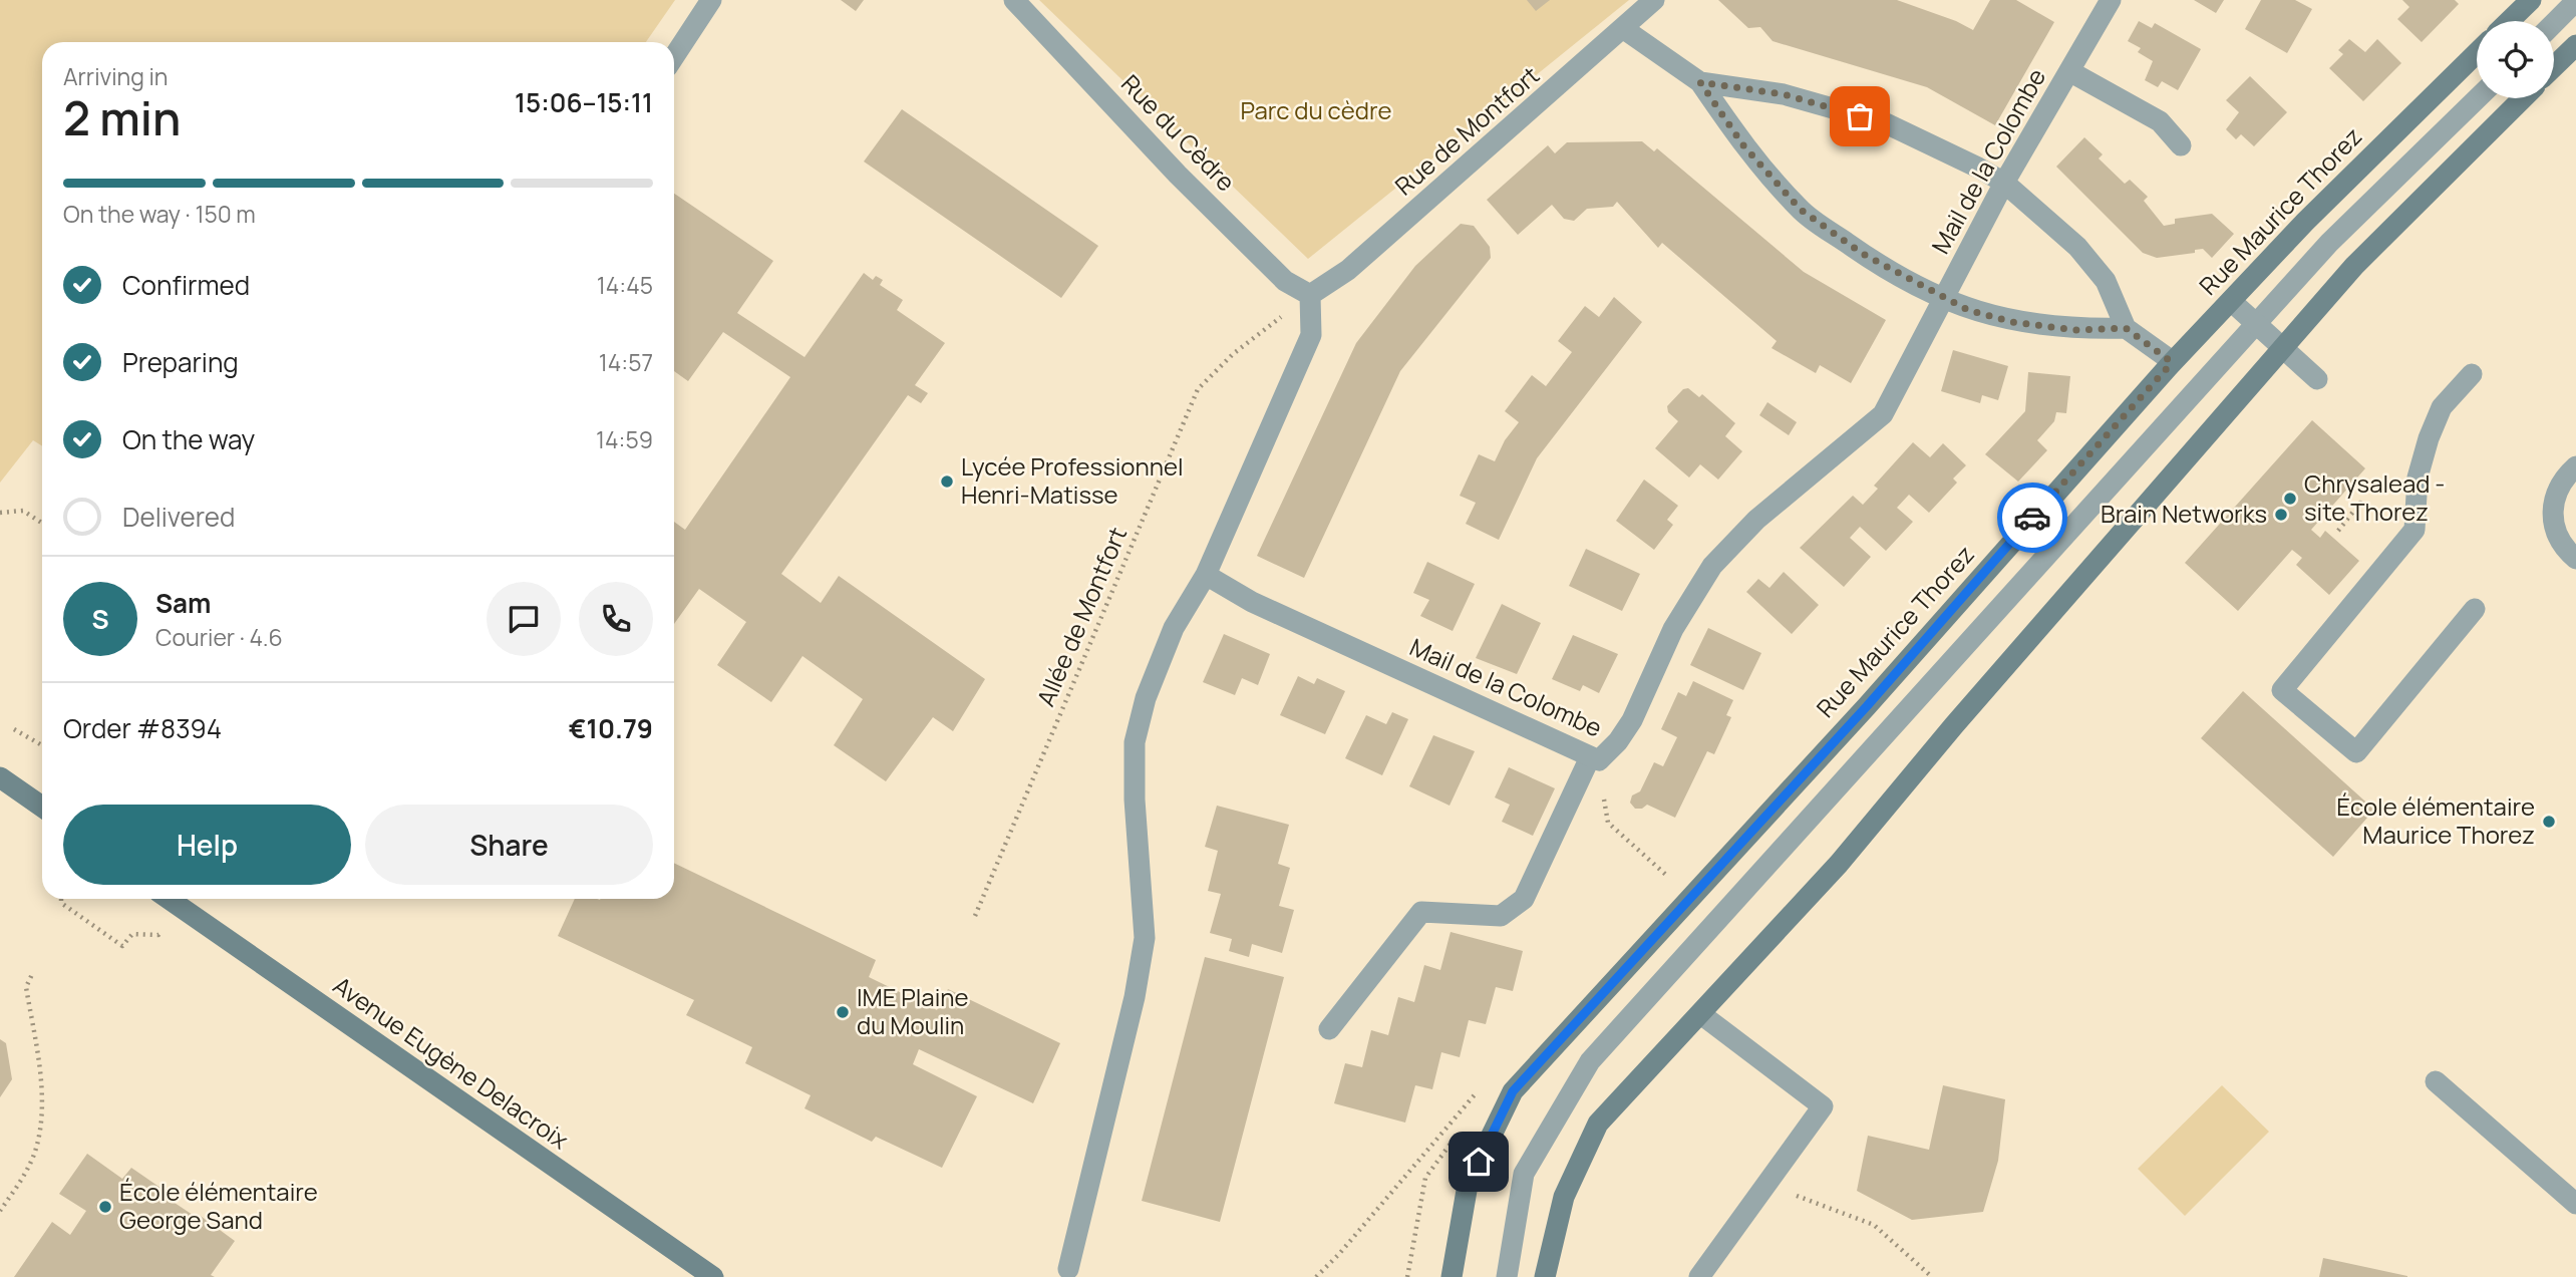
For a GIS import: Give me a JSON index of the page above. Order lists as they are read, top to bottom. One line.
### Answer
{"streets":{"main road":["Rue Maurice Thorez","Avenue Eugène Delacroix"],"street":["Rue de Montfort","Rue du Cèdre","Mail de la Colombe"],"path":["Allée de Montfort"]},"crossings":[["Rue de Montfort","Rue du Cèdre"],["Rue de Montfort","Allée de Montfort"],["Rue du Cèdre","Allée de Montfort"]],"parks":["Parc du cèdre"],"places":["Lycée Professionnel Henri-Matisse","Chrysalead - site Thorez","Brain Networks","École élémentaire Maurice Thorez","IME Plaine du Moulin","École élémentaire George Sand"],"page":{"heading":["2 min","Arriving in","15:06–15:11"],"panel":["Sam","Courier · 4.6","Order #8394","€10.79"],"bar":"On the way · 150 m","list":[["Confirmed","14:45"],["Preparing","14:57"],["On the way","14:59"],"Delivered"],"round":"S","buttons":["Help","Share"]}}
